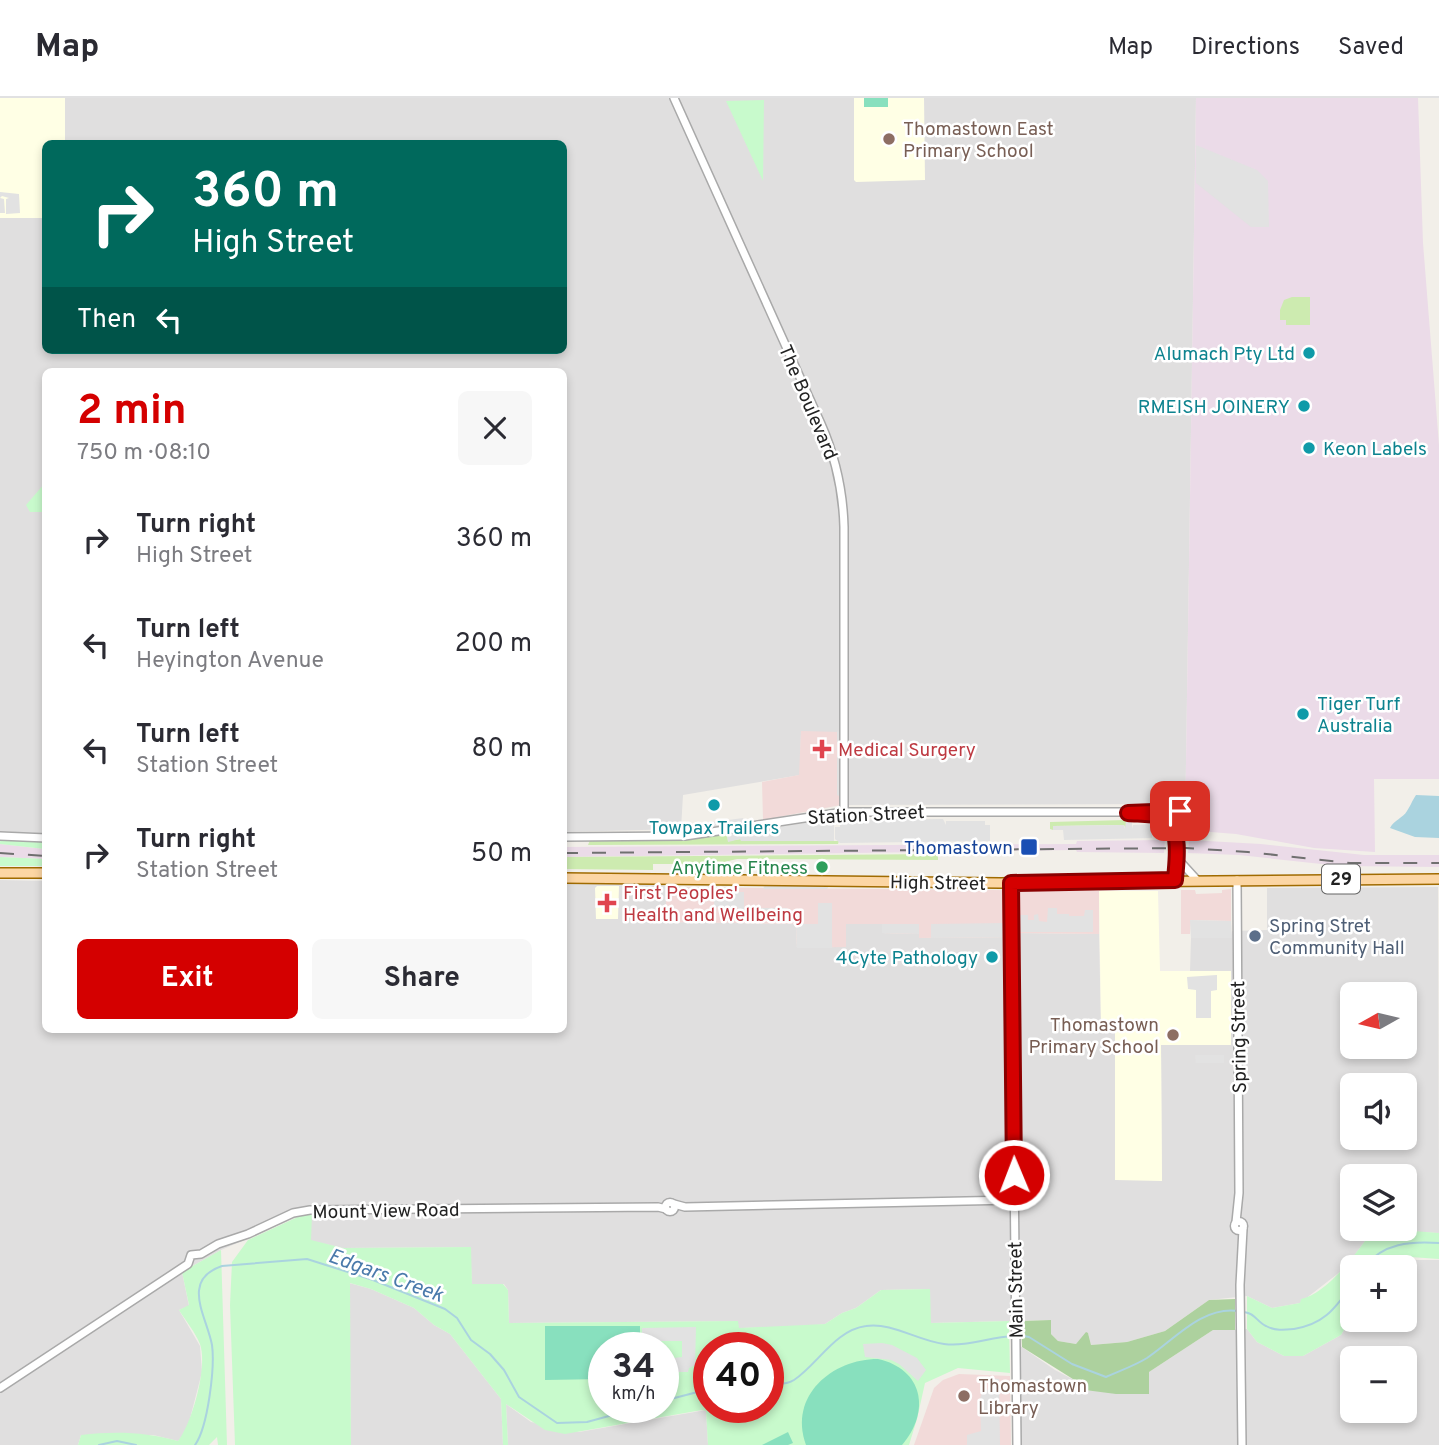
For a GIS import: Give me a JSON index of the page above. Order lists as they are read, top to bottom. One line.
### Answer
{"streets":{"main road":["29","High Street"],"street":["The Boulevard","Station Street","Spring Street","Mount View Road","Main Street"]},"crossings":[["The Boulevard","Station Street"],["High Street","Spring Street"],["High Street","Main Street"],["Mount View Road","Main Street"]],"water":["Edgars Creek"],"places":{"other":["Thomastown East Primary School","Alumach Pty Ltd","RMEISH JOINERY","Keon Labels","Tiger Turf Australia","Towpax Trailers","Anytime Fitness","Spring Stret Community Hall","4Cyte Pathology","Thomastown Primary School","Thomastown Library"],"health":["Medical Surgery","First Peoples' Health and Wellbeing"],"transit":["Thomastown"]},"north":"left","page":{"header":"Map","nav":["Map","Directions","Saved"],"turn":["360 m","High Street"],"then":"Then","heading":["2 min","750 m · 08:10"],"list":[{"name":"Turn right","note":"High Street","value":"360 m"},{"name":"Turn left","note":"Heyington Avenue","value":"200 m"},{"name":"Turn left","note":"Station Street","value":"80 m"},{"name":"Turn right","note":"Station Street","value":"50 m"}],"buttons":["Exit","Share"],"map_buttons":["+","−"],"speed":"34 km/h","limit":"40"}}
